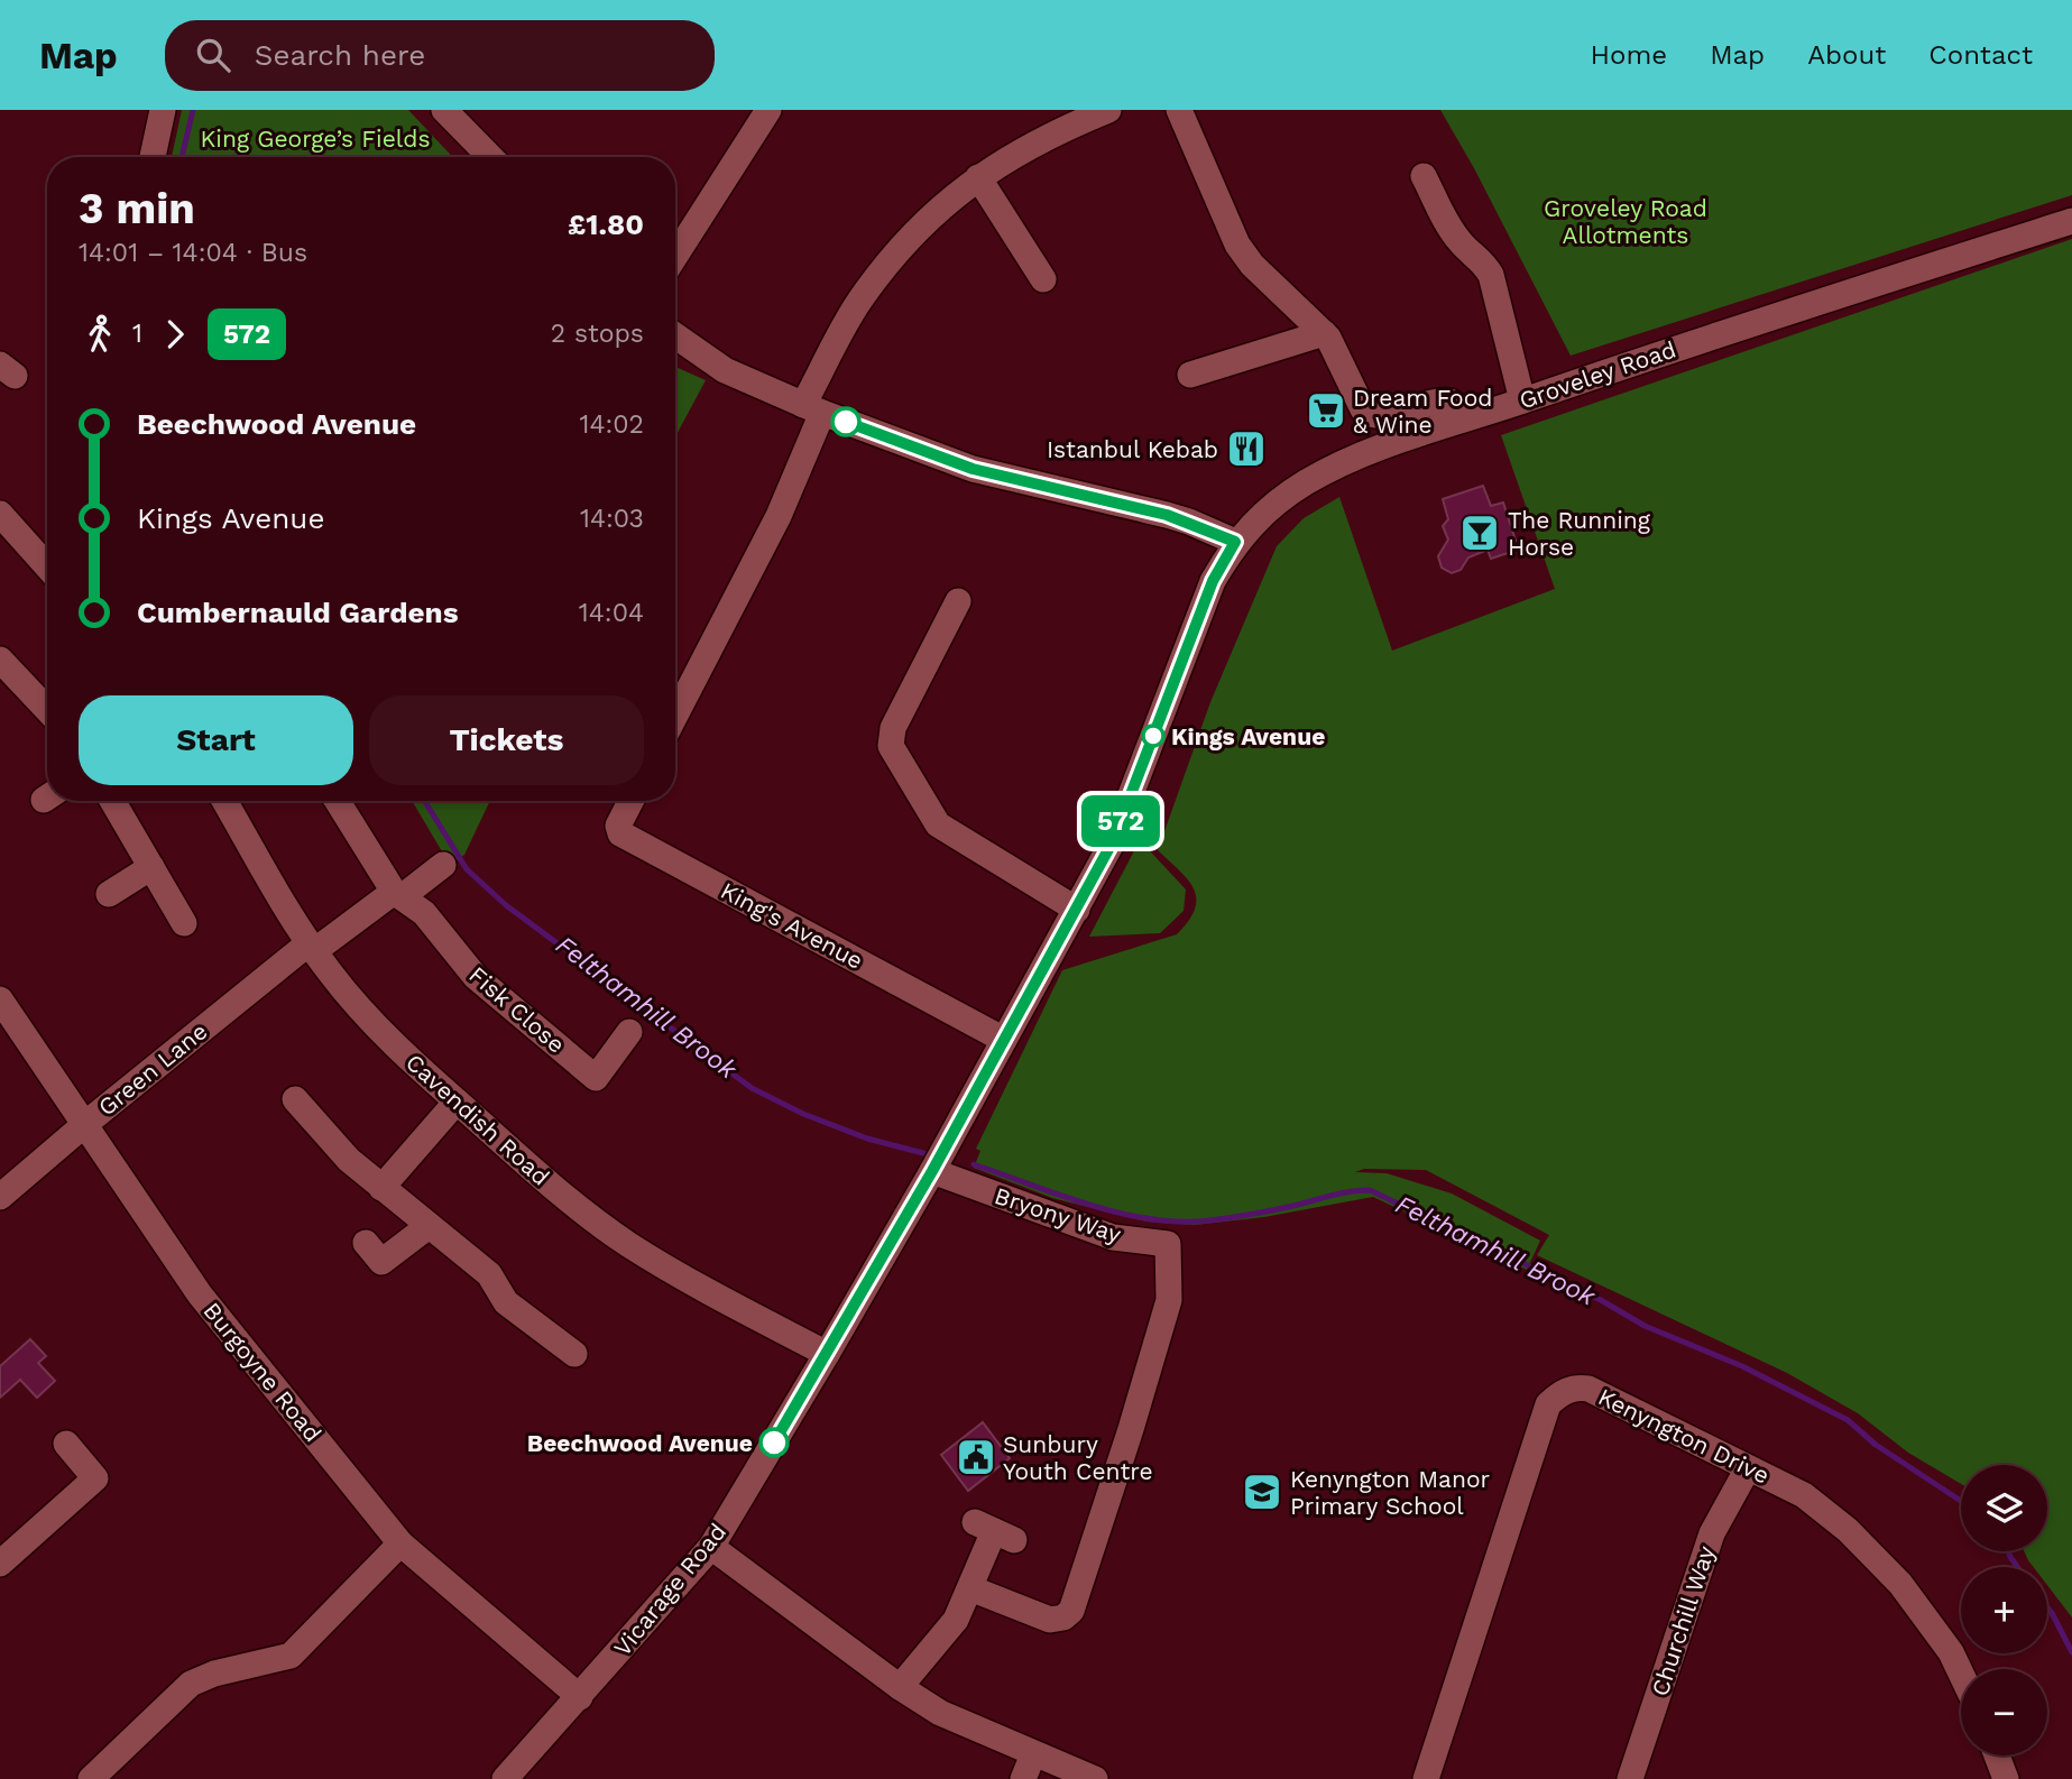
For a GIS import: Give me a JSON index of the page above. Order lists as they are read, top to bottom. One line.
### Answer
{"streets":{"street":["Groveley Road","King's Avenue","Fisk Close","Green Lane","Cavendish Road","Bryony Way","Burgoyne Road","Kenyngton Drive","Vicarage Road","Churchill Way"]},"crossings":[["Groveley Road","Vicarage Road"],["King's Avenue","Vicarage Road"],["Fisk Close","Green Lane"],["Green Lane","Cavendish Road"],["Green Lane","Burgoyne Road"],["Cavendish Road","Vicarage Road"],["Bryony Way","Vicarage Road"],["Burgoyne Road","Vicarage Road"],["Kenyngton Drive","Churchill Way"]],"water":["Felthamhill Brook"],"parks":["King George’s Fields","Groveley Road Allotments"],"places":{"supermarket":["Dream Food & Wine"],"restaurant":["Istanbul Kebab"],"bar":["The Running Horse"],"other":["Kings Avenue","Beechwood Avenue"],"public building":["Sunbury Youth Centre"],"school or university":["Kenyngton Manor Primary School"]},"lines":["bus line 572"],"page":{"header":"Map","search":"Search here","nav":["Home","Map","About","Contact"],"on_map":"572","heading":["3 min","14:01 – 14:04 · Bus","£1.80"],"legs":["1","572","2 stops"],"list":[{"name":"Beechwood Avenue","value":"14:02"},{"name":"Kings Avenue","value":"14:03"},{"name":"Cumbernauld Gardens","value":"14:04"}],"buttons":["Start","Tickets"],"map_buttons":["+","−"]}}
